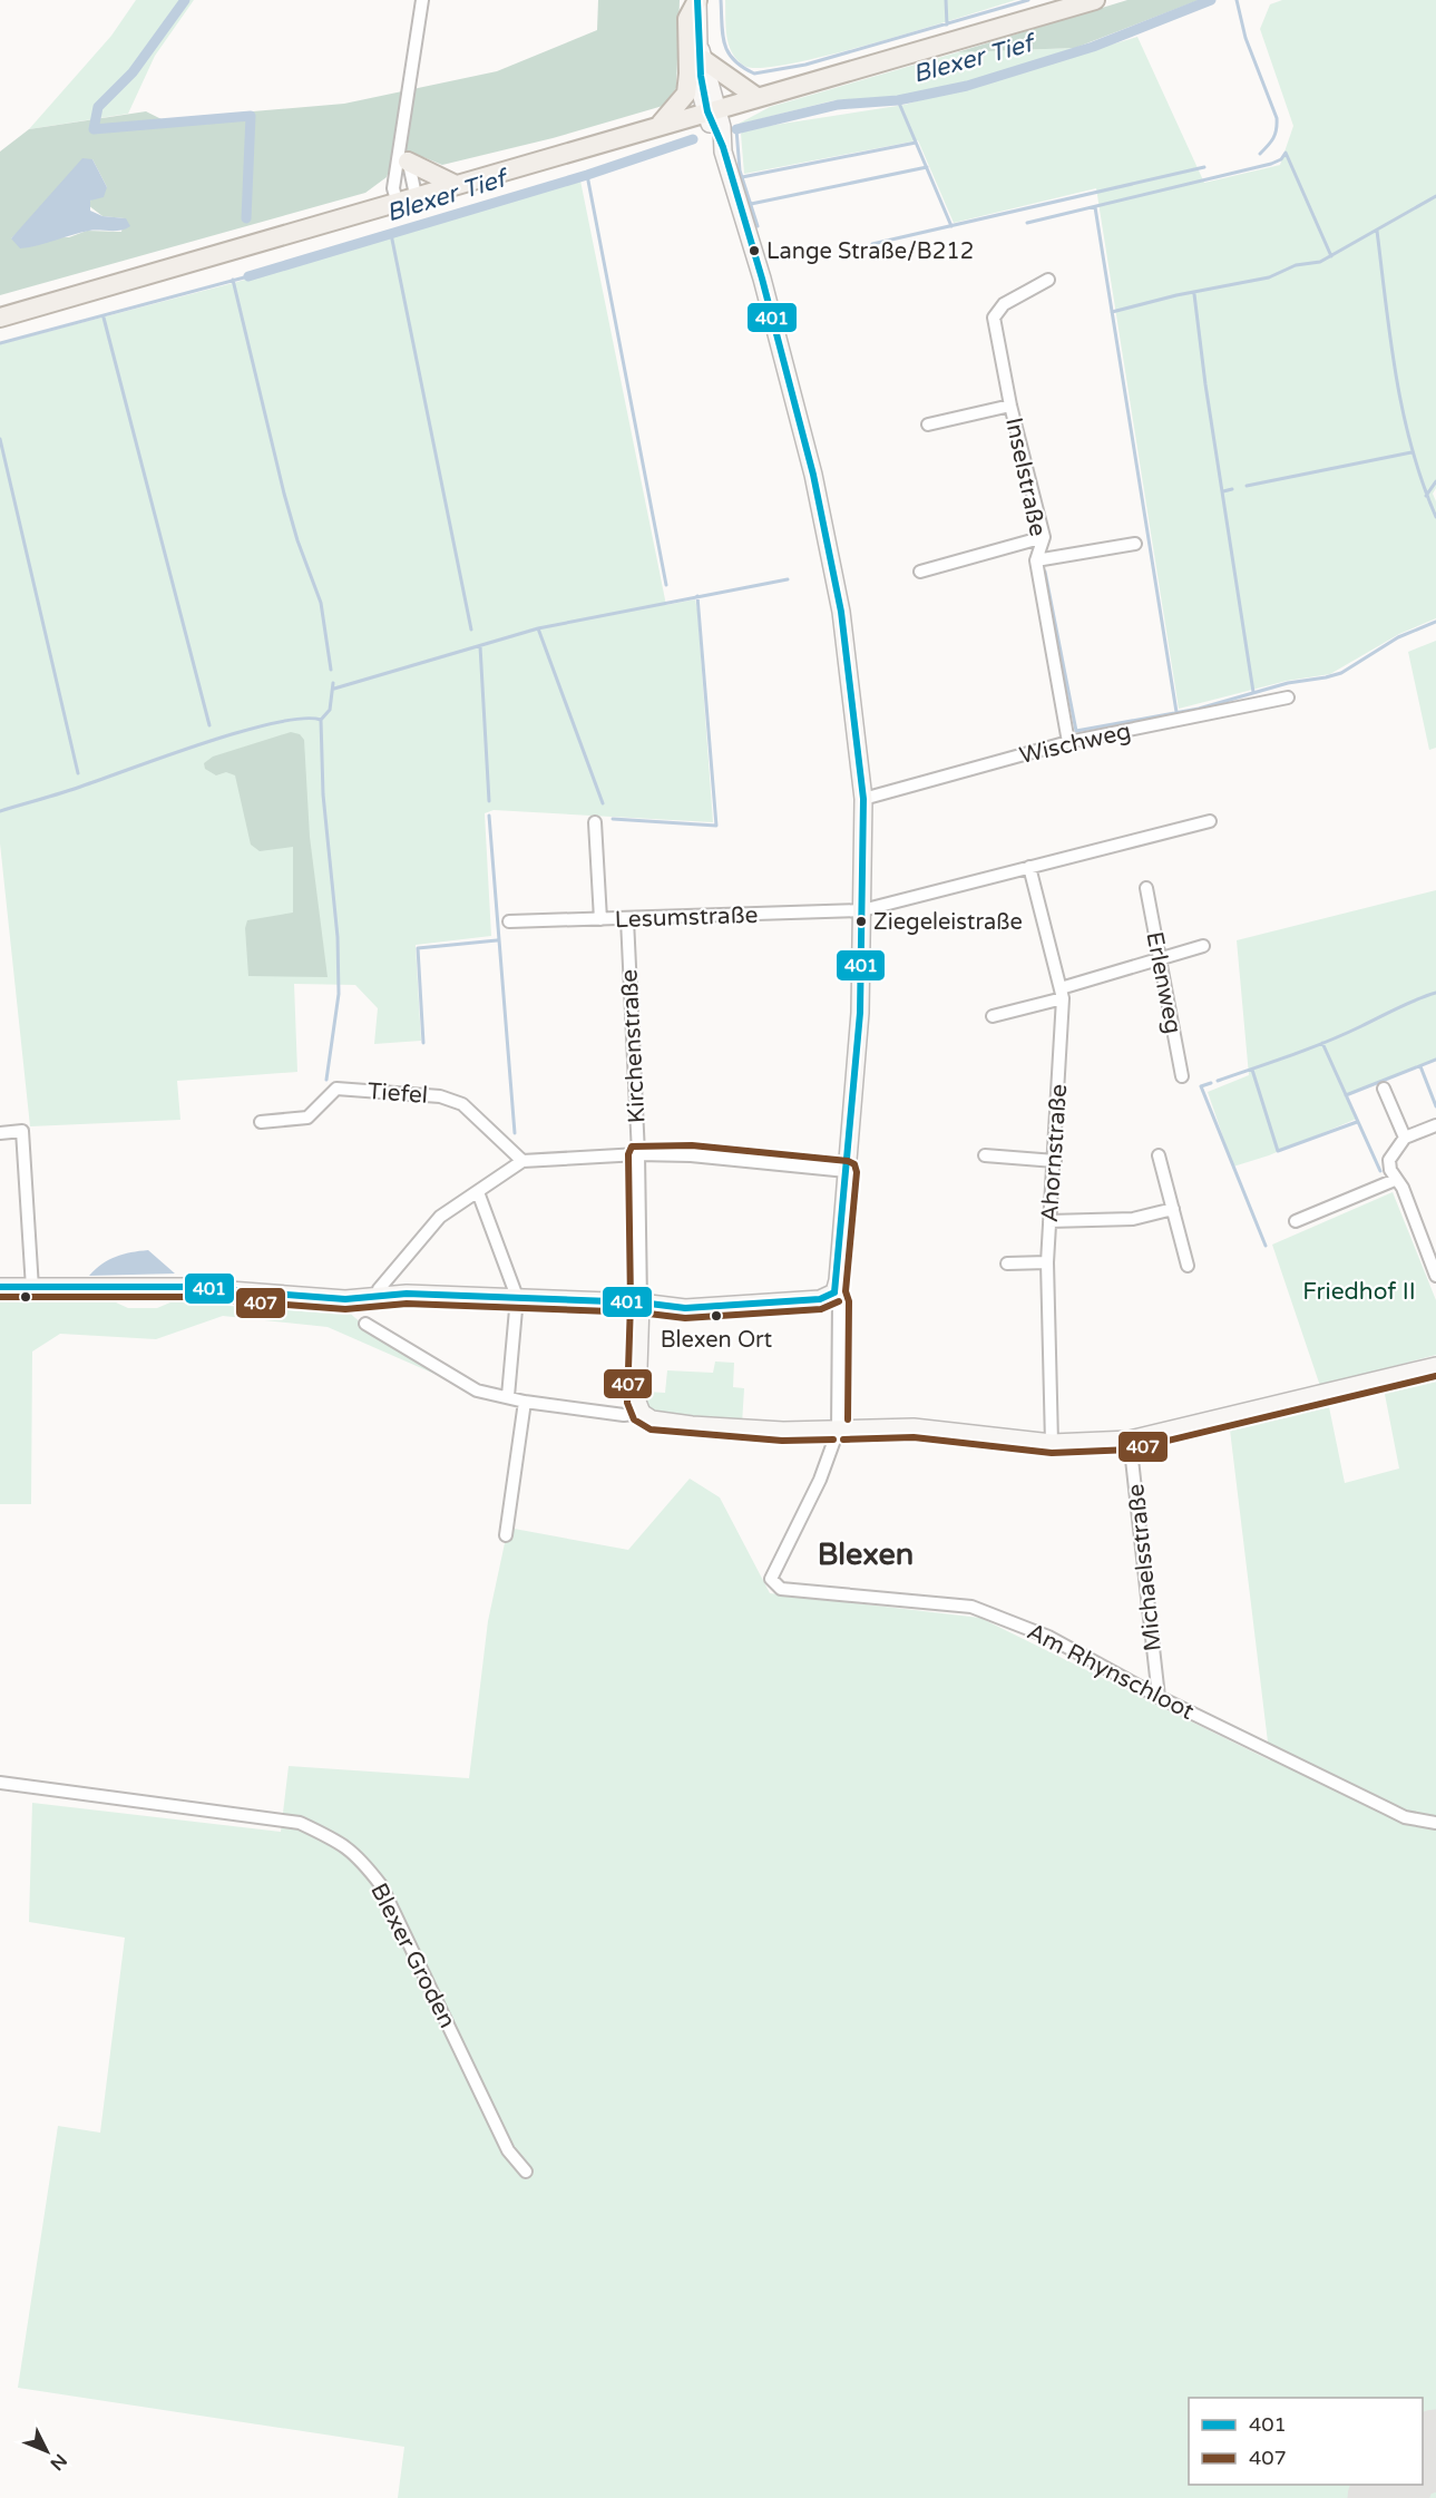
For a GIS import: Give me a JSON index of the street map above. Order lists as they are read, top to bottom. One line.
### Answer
{"streets":{"street":["Inselstraße","Wischweg","Lesumstraße","Erlenweg","Kirchenstraße","Tiefel","Ahornstraße","Michaelsstraße","Am Rhynschloot","Blexer Groden"]},"crossings":[["Inselstraße","Wischweg"],["Lesumstraße","Kirchenstraße"],["Michaelsstraße","Am Rhynschloot"]],"districts":["Blexen"],"water":["Blexer Tief"],"parks":["Friedhof II"],"places":["Lange Straße/B212","Ziegeleistraße","Blexen Ort"],"lines":["transit line 401","transit line 407"],"legend":["401","407"],"north":"bottom right"}
